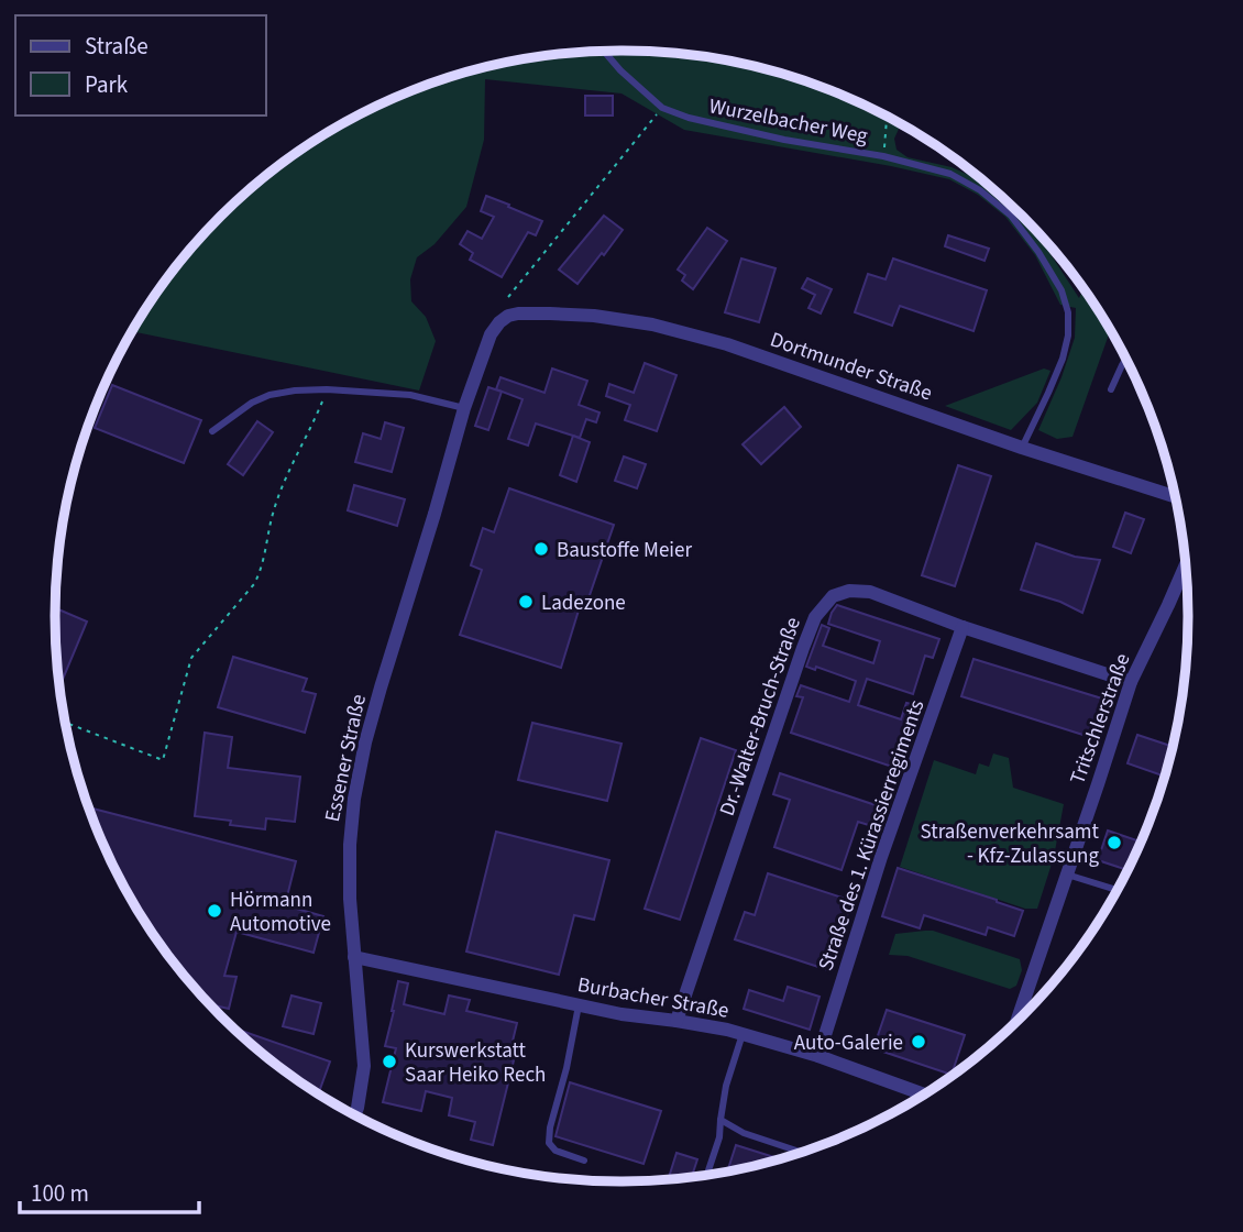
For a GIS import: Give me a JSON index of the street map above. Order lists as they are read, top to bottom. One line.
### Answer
{"streets":{"street":["Dortmunder Straße","Dr.-Walter-Bruch-Straße","Tritschlerstraße","Essener Straße","Straße des 1. Kürassierregiments","Burbacher Straße"],"lane":["Wurzelbacher Weg"]},"crossings":[["Wurzelbacher Weg","Dortmunder Straße"],["Dortmunder Straße","Essener Straße"],["Dr.-Walter-Bruch-Straße","Tritschlerstraße"],["Dr.-Walter-Bruch-Straße","Straße des 1. Kürassierregiments"],["Dr.-Walter-Bruch-Straße","Burbacher Straße"],["Essener Straße","Burbacher Straße"],["Straße des 1. Kürassierregiments","Burbacher Straße"]],"places":["Baustoffe Meier","Ladezone","Straßenverkehrsamt - Kfz-Zulassung","Hörmann Automotive","Auto-Galerie","Kurswerkstatt Saar Heiko Rech"],"legend":["Straße","Park"],"scale_bar":"100 m"}
